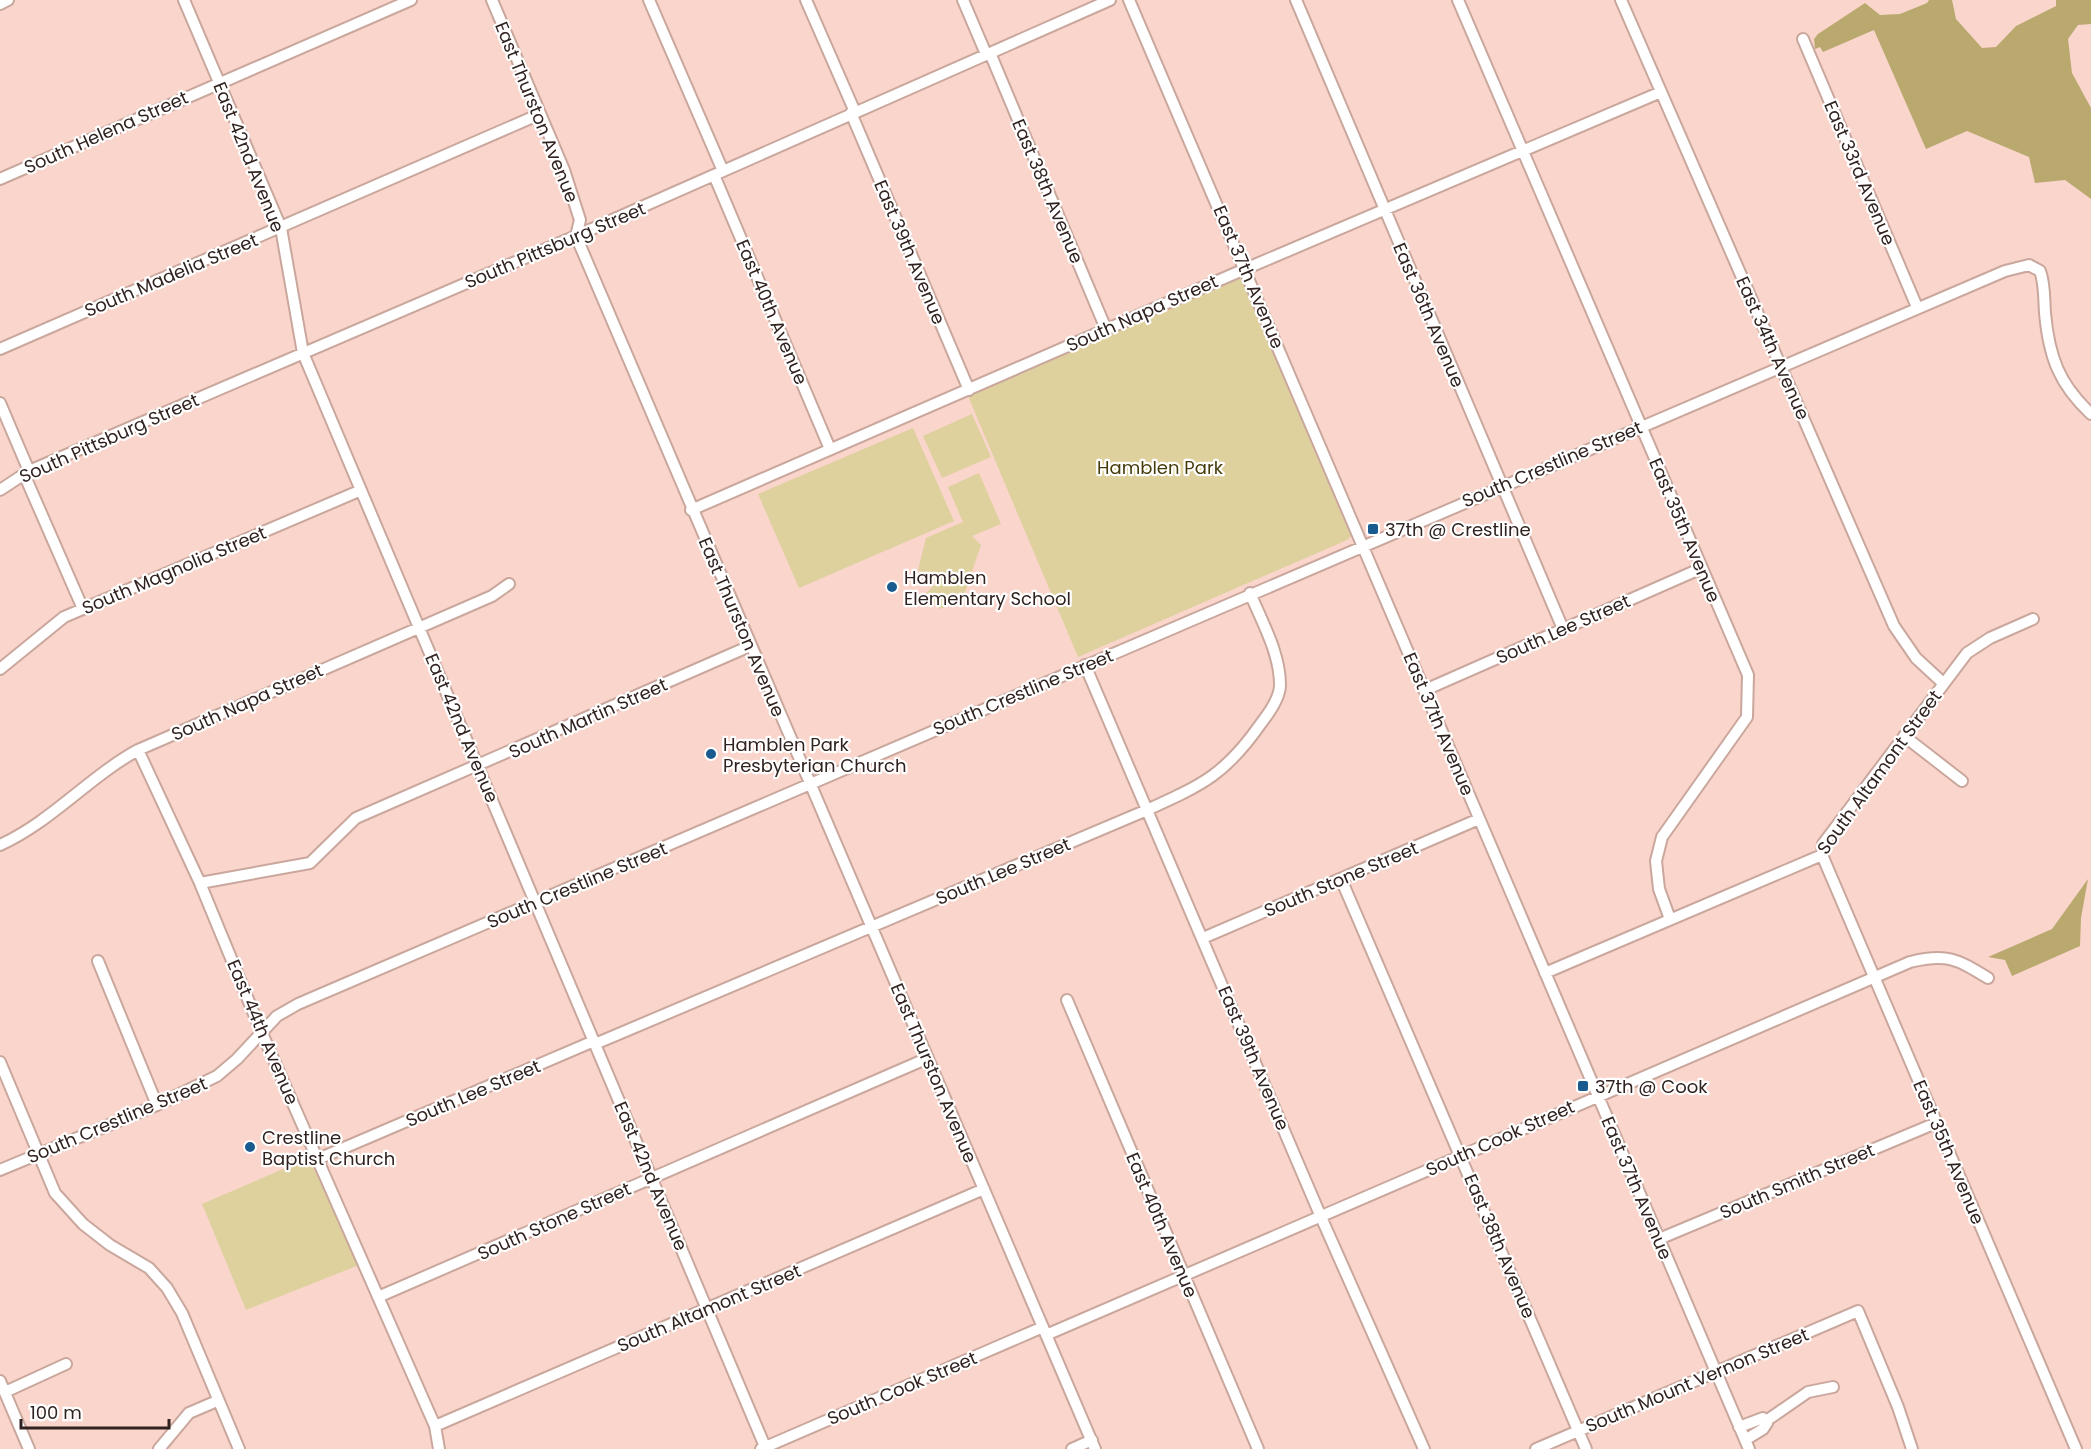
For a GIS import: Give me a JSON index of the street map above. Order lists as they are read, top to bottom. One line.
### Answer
{"streets":{"street":["East Thurston Avenue","South Helena Street","East 42nd Avenue","East 33rd Avenue","East 38th Avenue","South Pittsburg Street","East 39th Avenue","South Madelia Street","East 37th Avenue","East 40th Avenue","South Napa Street","East 36th Avenue","East 34th Avenue","South Crestline Street","East 35th Avenue","South Magnolia Street","South Lee Street","South Martin Street","South Altamont Street","South Stone Street","East 44th Avenue","South Cook Street","South Smith Street","South Mount Vernon Street"]},"crossings":[["East Thurston Avenue","South Pittsburg Street"],["East Thurston Avenue","South Madelia Street"],["East Thurston Avenue","South Napa Street"],["East Thurston Avenue","South Crestline Street"],["East Thurston Avenue","South Lee Street"],["East Thurston Avenue","South Martin Street"],["East Thurston Avenue","South Altamont Street"],["East Thurston Avenue","South Stone Street"],["East Thurston Avenue","South Cook Street"],["South Helena Street","East 42nd Avenue"],["East 42nd Avenue","South Pittsburg Street"],["East 42nd Avenue","South Madelia Street"],["East 42nd Avenue","South Napa Street"],["East 42nd Avenue","South Crestline Street"],["East 42nd Avenue","South Magnolia Street"],["East 42nd Avenue","South Lee Street"],["East 42nd Avenue","South Martin Street"],["East 42nd Avenue","South Altamont Street"],["East 42nd Avenue","South Stone Street"],["East 42nd Avenue","South Cook Street"],["East 33rd Avenue","South Crestline Street"],["East 38th Avenue","South Pittsburg Street"],["East 38th Avenue","South Napa Street"],["East 38th Avenue","South Stone Street"],["East 38th Avenue","South Cook Street"],["East 38th Avenue","South Mount Vernon Street"],["South Pittsburg Street","East 39th Avenue"],["South Pittsburg Street","East 40th Avenue"],["East 39th Avenue","South Napa Street"],["East 39th Avenue","South Crestline Street"],["East 39th Avenue","South Lee Street"],["East 39th Avenue","South Stone Street"],["East 39th Avenue","South Cook Street"],["East 37th Avenue","South Napa Street"],["East 37th Avenue","South Crestline Street"],["East 37th Avenue","South Lee Street"],["East 37th Avenue","South Altamont Street"],["East 37th Avenue","South Stone Street"],["East 37th Avenue","South Cook Street"],["East 37th Avenue","South Smith Street"],["East 37th Avenue","South Mount Vernon Street"],["East 40th Avenue","South Napa Street"],["East 40th Avenue","South Cook Street"],["South Napa Street","East 36th Avenue"],["South Napa Street","East 34th Avenue"],["South Napa Street","East 35th Avenue"],["South Napa Street","East 44th Avenue"],["East 36th Avenue","South Crestline Street"],["East 36th Avenue","South Lee Street"],["East 34th Avenue","South Crestline Street"],["East 34th Avenue","South Altamont Street"],["South Crestline Street","East 35th Avenue"],["South Crestline Street","South Lee Street"],["South Crestline Street","East 44th Avenue"],["East 35th Avenue","South Lee Street"],["East 35th Avenue","South Altamont Street"],["East 35th Avenue","South Cook Street"],["East 35th Avenue","South Smith Street"],["South Lee Street","East 44th Avenue"],["South Martin Street","East 44th Avenue"],["South Altamont Street","East 44th Avenue"],["South Stone Street","East 44th Avenue"]],"parks":["Hamblen Park"],"places":{"transit":["37th @ Crestline","37th @ Cook"],"other":["Hamblen Elementary School","Hamblen Park Presbyterian Church","Crestline Baptist Church"]},"scale_bar":"100 m"}
